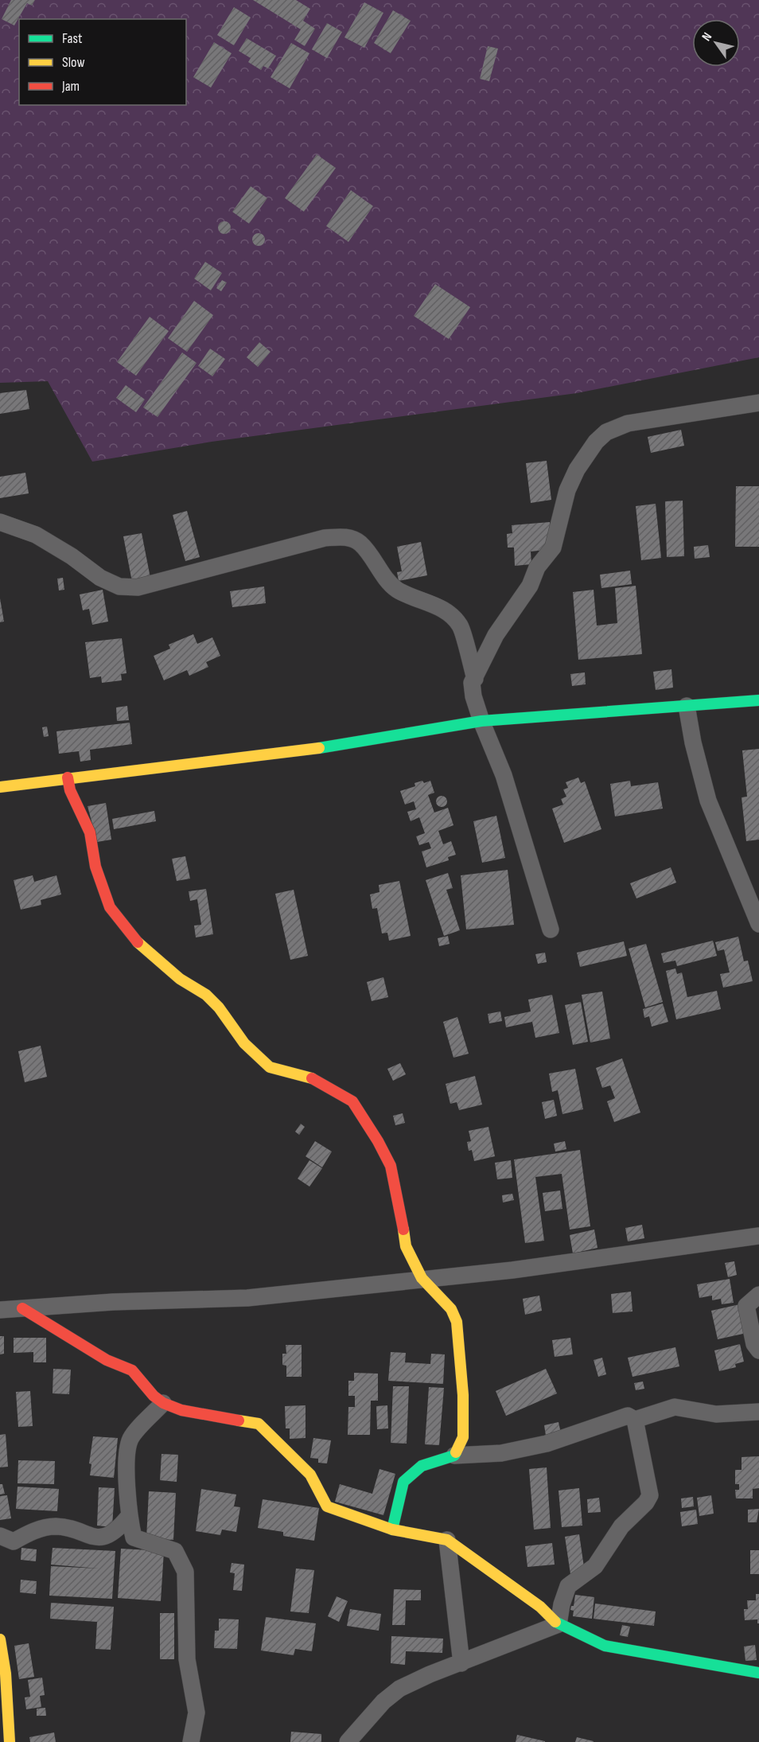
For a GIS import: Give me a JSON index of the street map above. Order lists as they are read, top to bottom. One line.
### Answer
{"legend":["Fast","Slow","Jam"],"north":"top left"}
